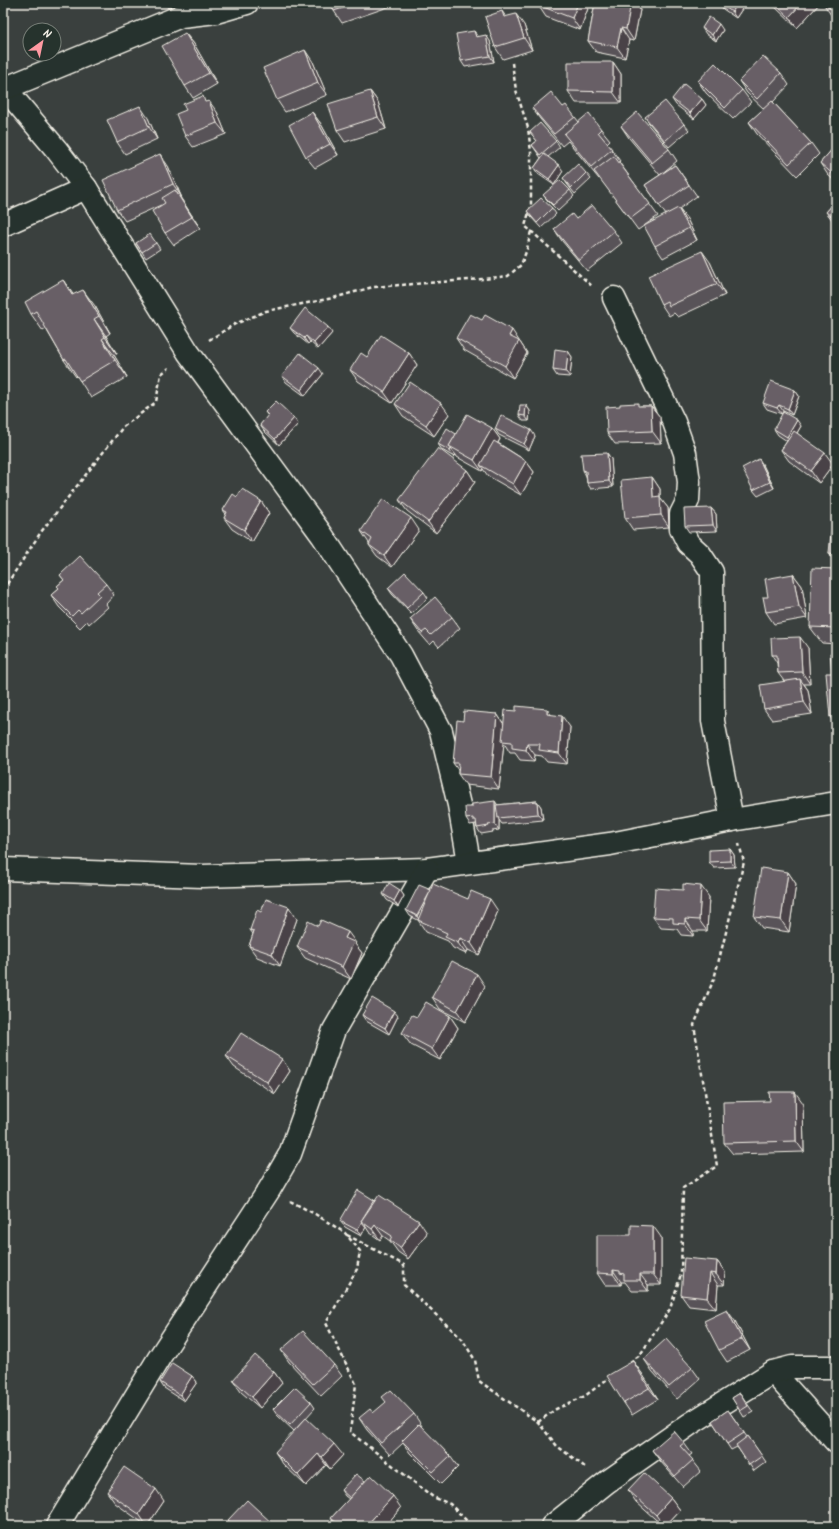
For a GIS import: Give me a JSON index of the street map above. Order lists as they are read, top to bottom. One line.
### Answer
{"north":"top right"}
